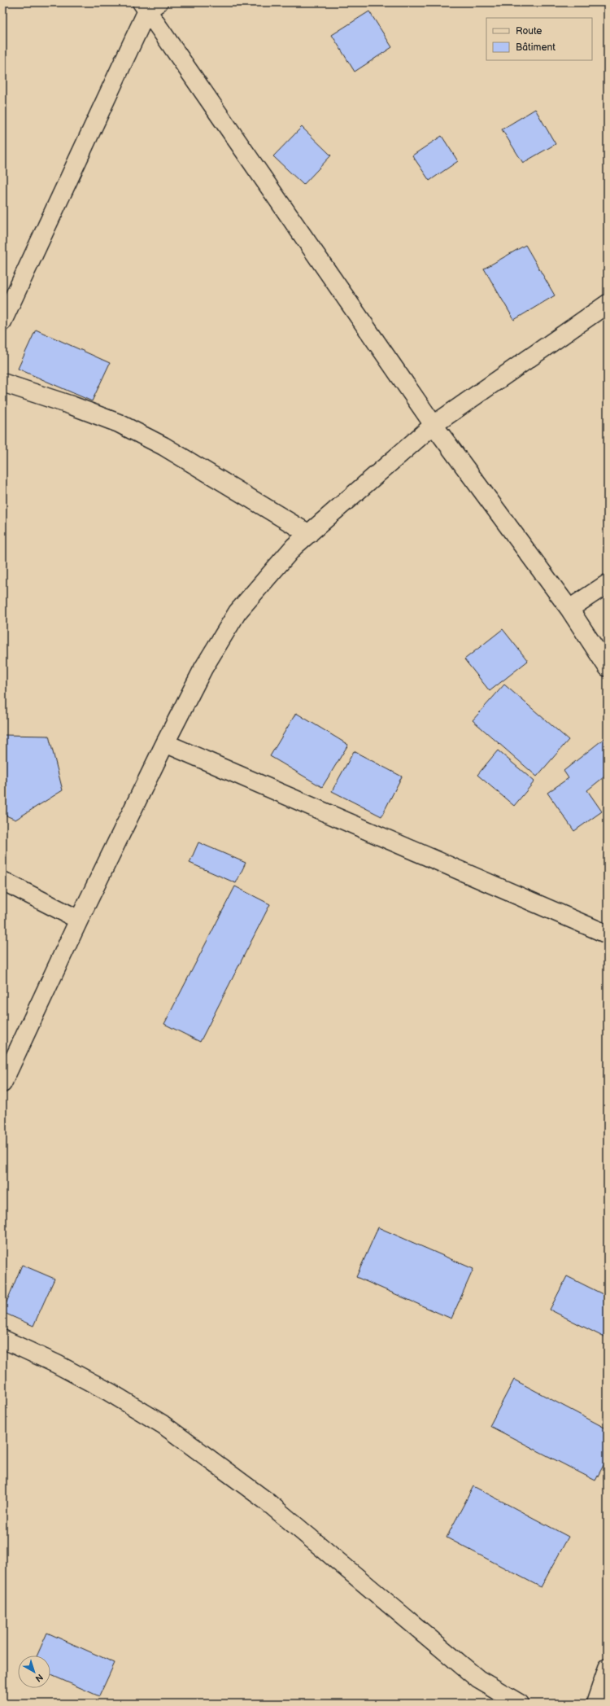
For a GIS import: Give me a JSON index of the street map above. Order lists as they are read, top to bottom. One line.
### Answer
{"legend":["Route","Bâtiment"],"north":"bottom right"}
